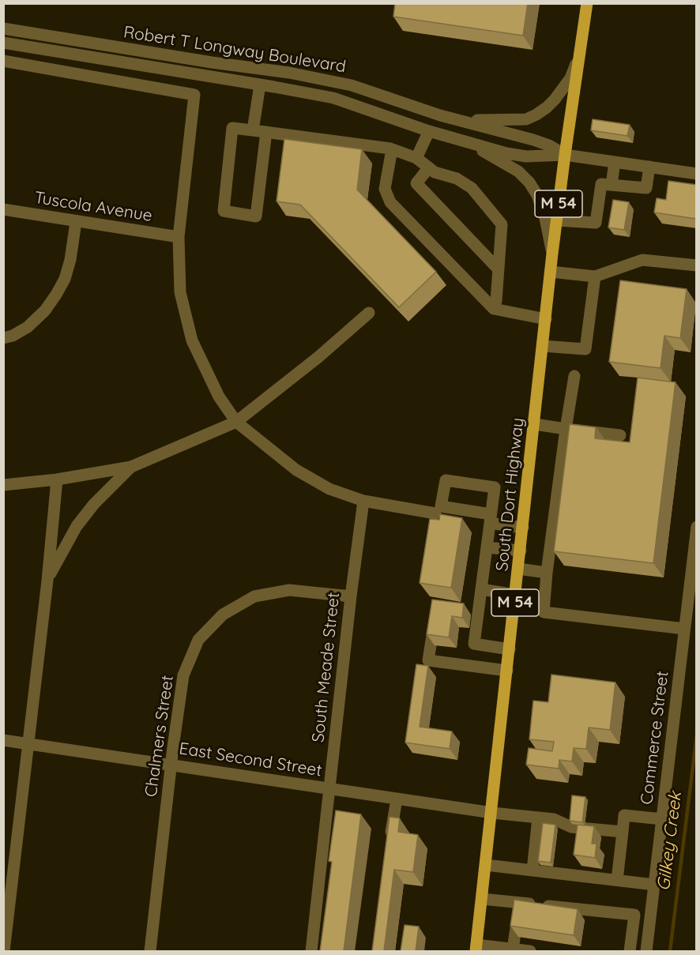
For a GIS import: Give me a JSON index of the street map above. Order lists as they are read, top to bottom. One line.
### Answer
{"streets":{"main road":["M 54","South Dort Highway"],"street":["Robert T Longway Boulevard","Tuscola Avenue","South Meade Street","Chalmers Street","Commerce Street","East Second Street"]},"crossings":[["Robert T Longway Boulevard","M 54"],["Robert T Longway Boulevard","South Dort Highway"],["M 54","South Dort Highway"],["South Dort Highway","East Second Street"],["South Meade Street","Chalmers Street"],["South Meade Street","East Second Street"],["Chalmers Street","East Second Street"]],"water":["Gilkey Creek"]}
